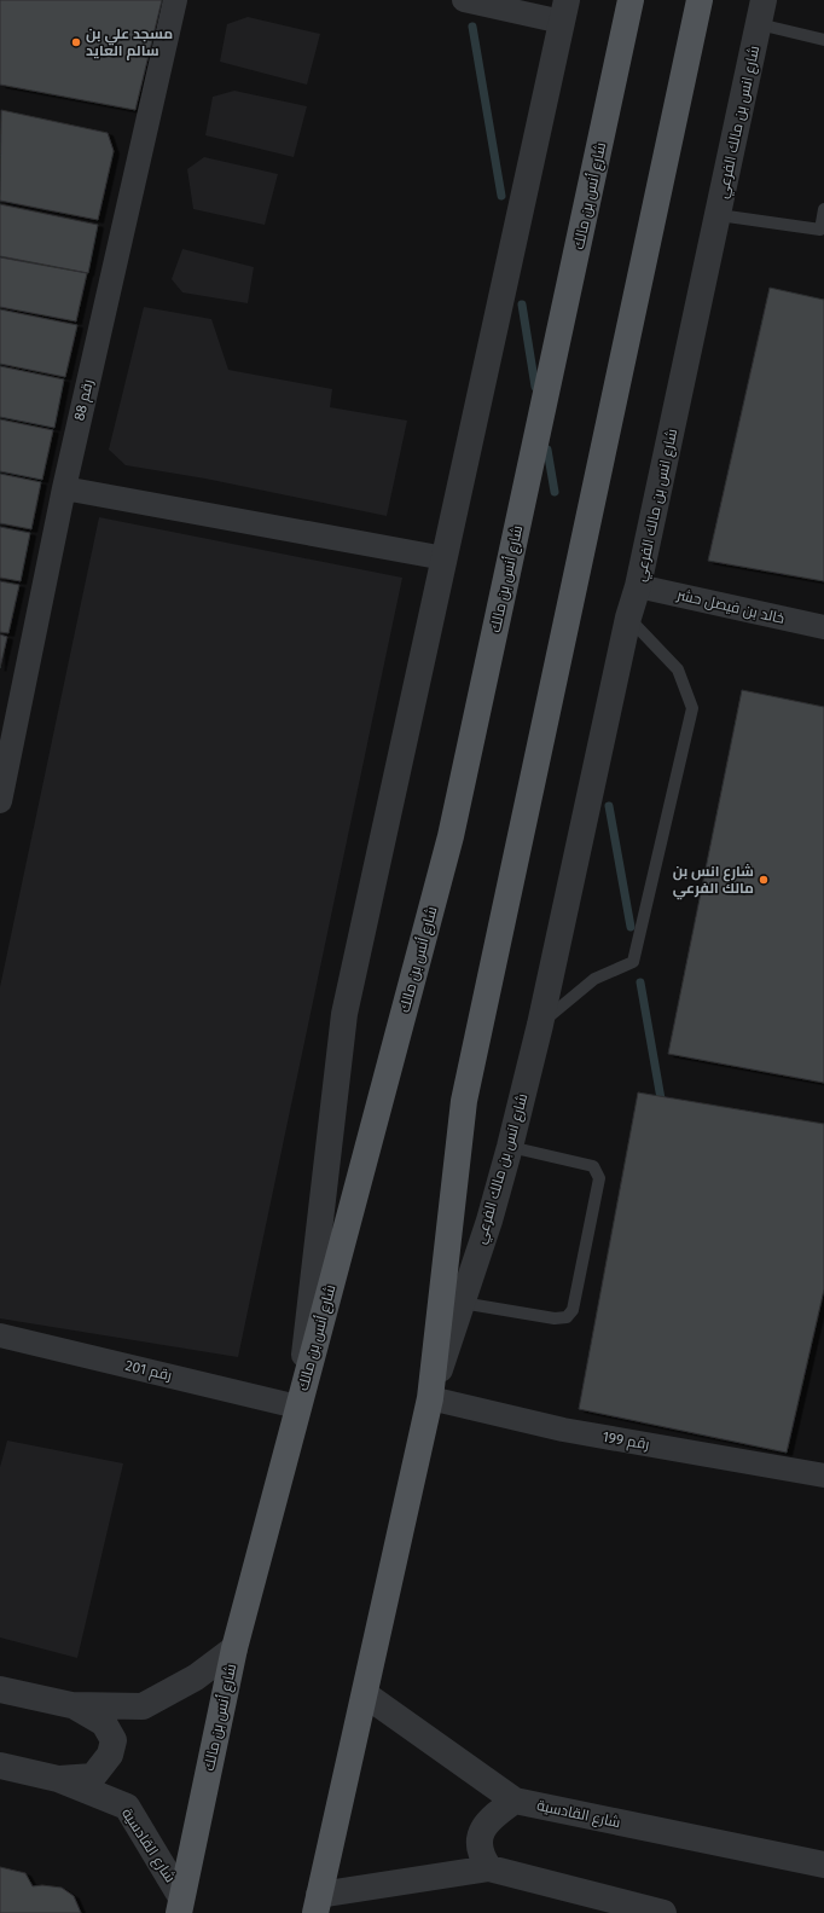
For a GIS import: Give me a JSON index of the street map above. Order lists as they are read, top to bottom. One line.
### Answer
{"streets":{"main road":["شارع أنس بن مالك"],"street":["شارع انس بن مالك الفرعي","رقم 88","خالد بن فيصل حشر","رقم 201","رقم 199","شارع القادسية"]},"crossings":[["شارع انس بن مالك الفرعي","خالد بن فيصل حشر"],["شارع انس بن مالك الفرعي","رقم 199"],["شارع أنس بن مالك","رقم 201"],["شارع أنس بن مالك","شارع القادسية"]],"places":["مسجد علي بن سالم العايد","شارع انس بن مالك الفرعي"]}
